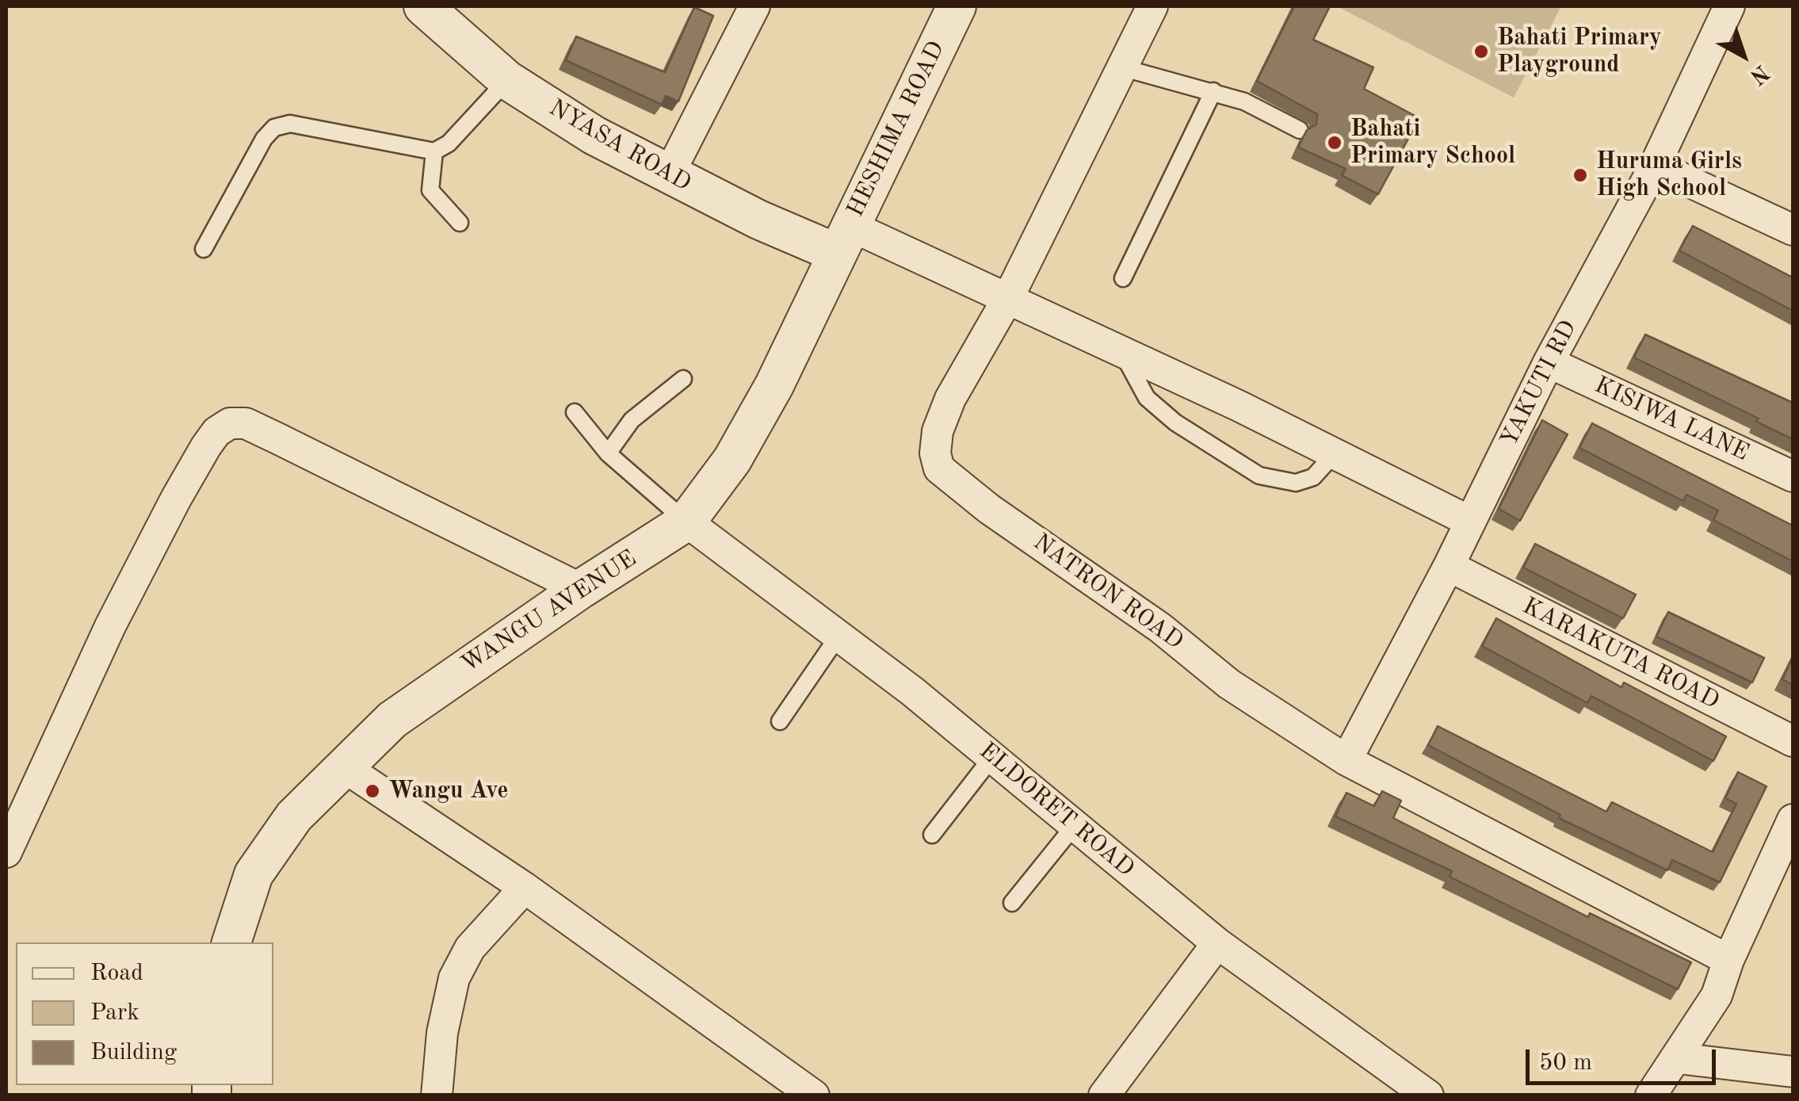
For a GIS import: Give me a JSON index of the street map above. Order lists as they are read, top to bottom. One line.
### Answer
{"streets":{"street":["HESHIMA ROAD","NYASA ROAD","YAKUTI RD","KISIWA LANE","NATRON ROAD","WANGU AVENUE","KARAKUTA ROAD","ELDORET ROAD"]},"crossings":[["HESHIMA ROAD","NYASA ROAD"],["HESHIMA ROAD","WANGU AVENUE"],["NYASA ROAD","WANGU AVENUE"],["YAKUTI RD","KISIWA LANE"],["YAKUTI RD","NATRON ROAD"],["YAKUTI RD","KARAKUTA ROAD"],["WANGU AVENUE","ELDORET ROAD"]],"places":["Bahati Primary Playground","Bahati Primary School","Huruma Girls High School","Wangu Ave"],"legend":["Road","Park","Building"],"scale_bar":"50 m","north":"bottom right"}
